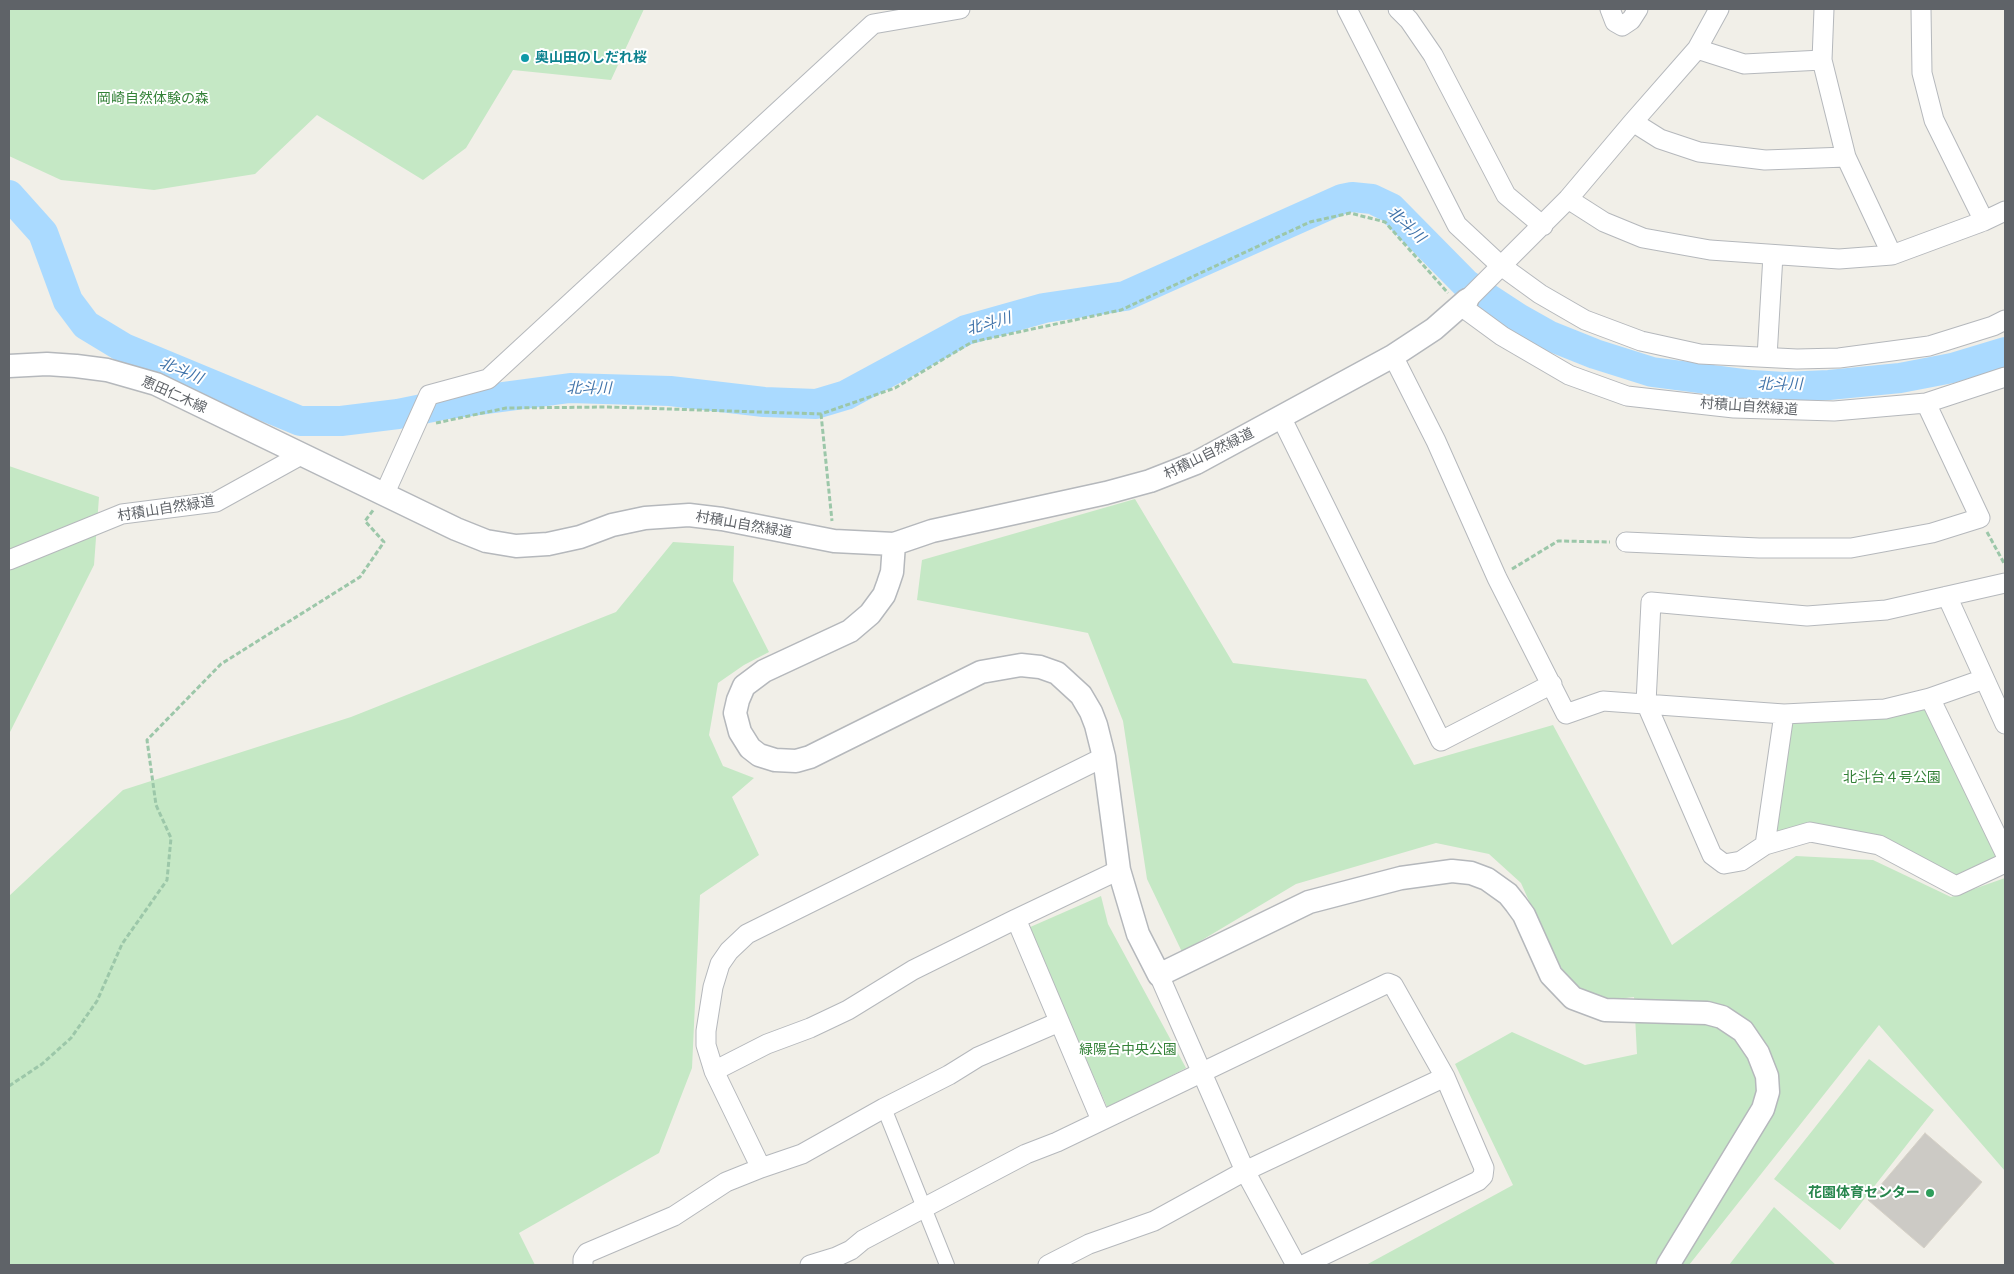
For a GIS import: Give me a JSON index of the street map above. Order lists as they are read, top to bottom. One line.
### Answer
{"streets":{"street":["恵田仁木線","村積山自然緑道"]},"crossings":[["恵田仁木線","村積山自然緑道"]],"water":["北斗川"],"parks":["岡崎自然体験の森","北斗台４号公園","緑陽台中央公園"],"places":["奥山田のしだれ桜","花園体育センター"]}
